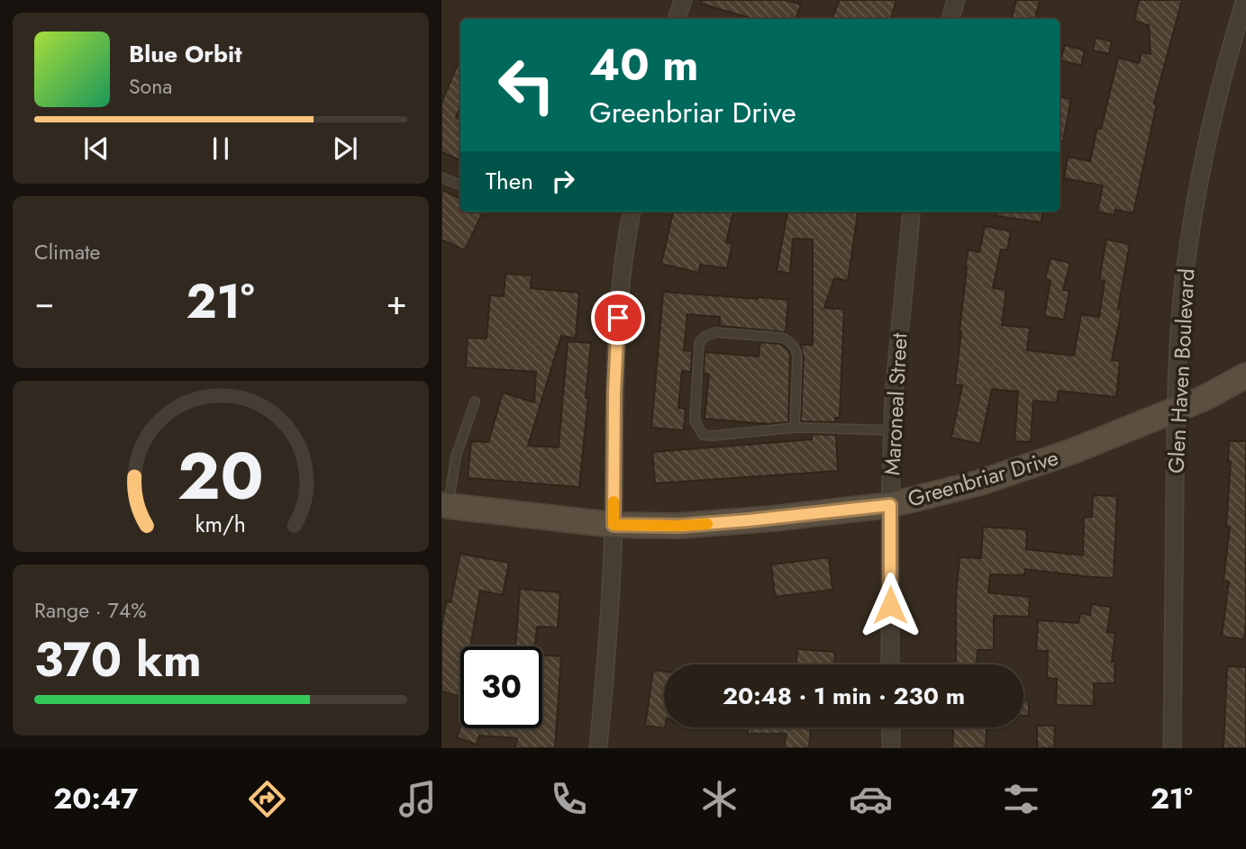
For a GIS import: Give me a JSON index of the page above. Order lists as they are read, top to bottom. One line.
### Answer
{"streets":{"main road":["Greenbriar Drive"],"street":["Glen Haven Boulevard","Maroneal Street"]},"crossings":[["Glen Haven Boulevard","Greenbriar Drive"],["Maroneal Street","Greenbriar Drive"]],"page":{"turn":["40 m","Greenbriar Drive"],"song":["Blue Orbit","Sona"],"then":"Then","tile":["Climate",["Range · 74%","370 km"]],"heat":["−","21°","+"],"limit":"30","trip":"20:48 · 1 min · 230 m","tabs":["20:47","21°"],"gauge":["20","km/h"]}}
